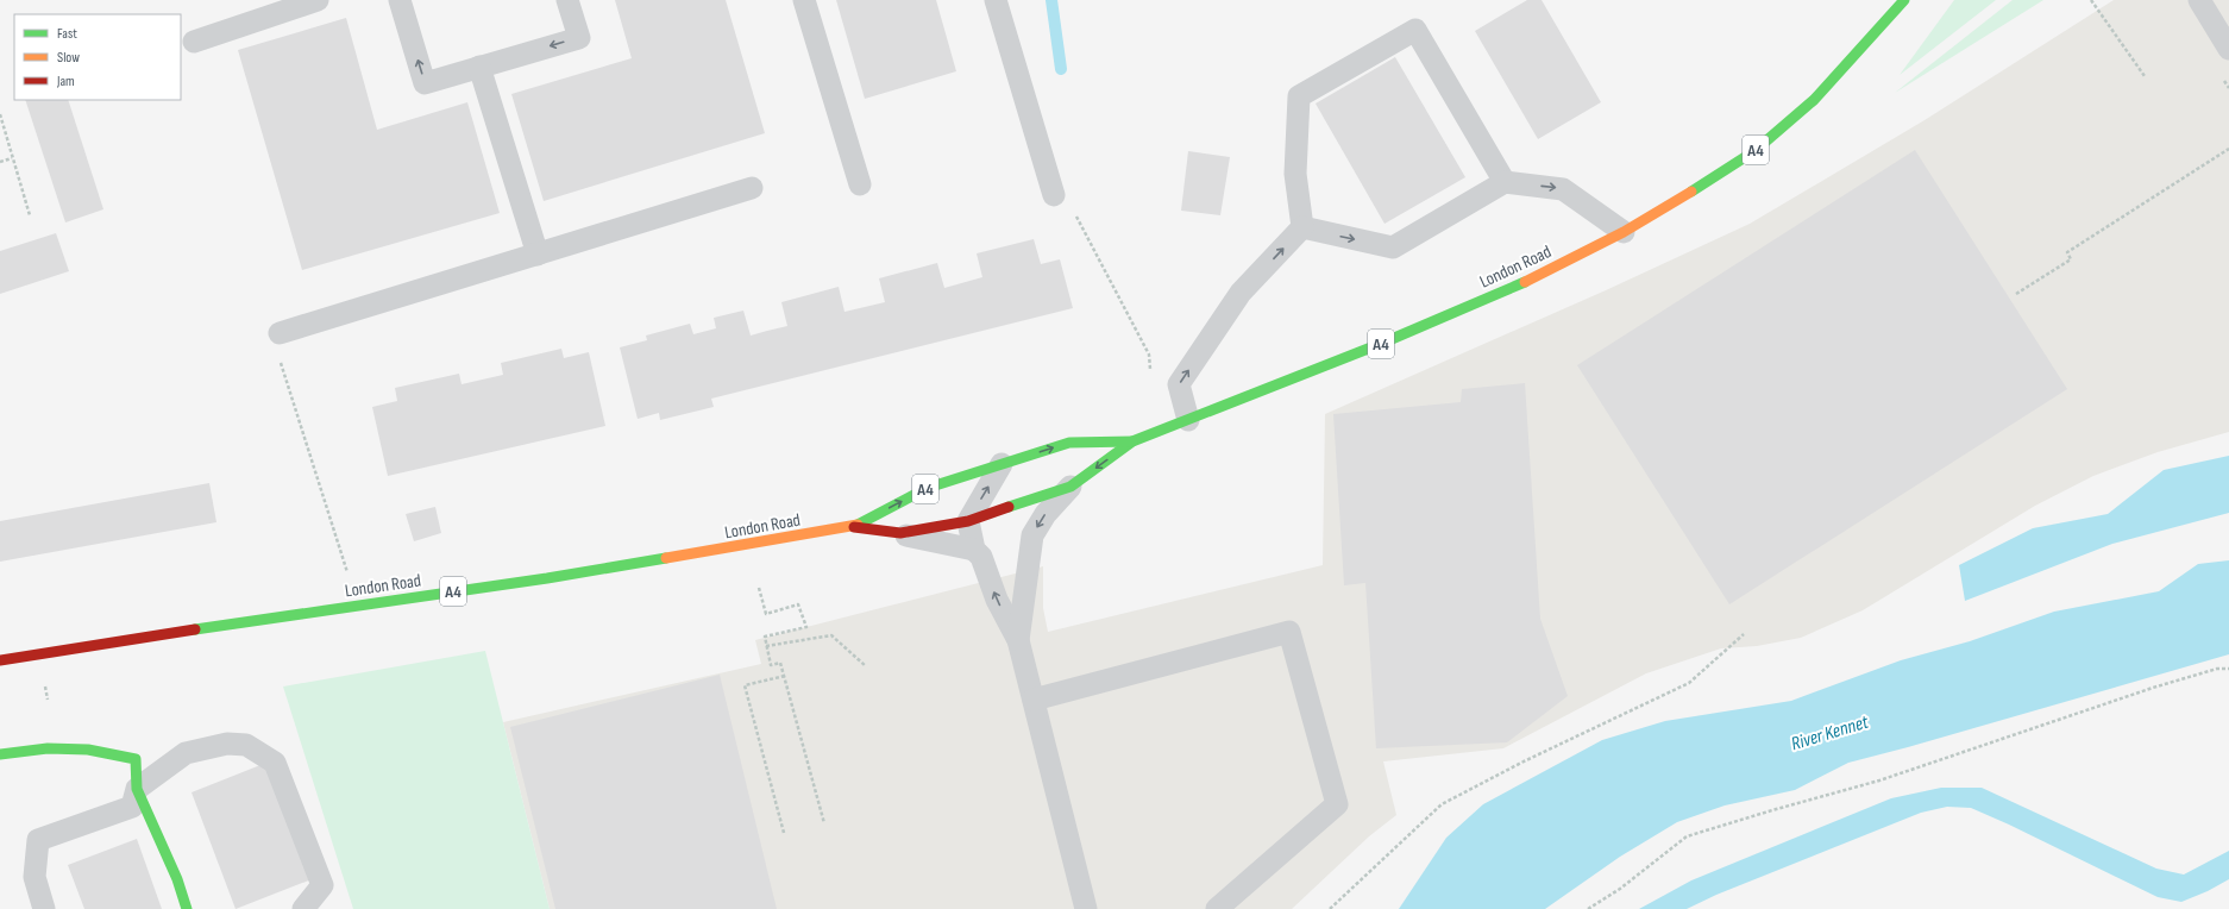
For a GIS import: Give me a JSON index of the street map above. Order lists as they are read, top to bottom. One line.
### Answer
{"streets":{"main road":["A4","London Road"]},"water":["River Kennet"],"legend":["Fast","Slow","Jam"]}
